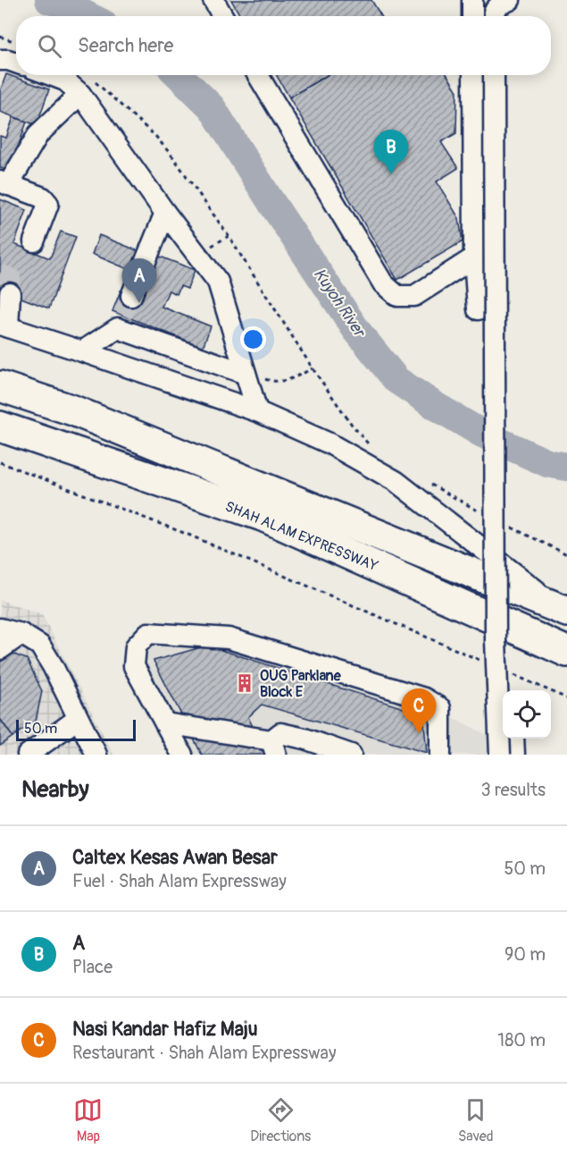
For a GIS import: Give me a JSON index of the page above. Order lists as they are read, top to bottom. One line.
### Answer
{"streets":{"highway":["SHAH ALAM EXPRESSWAY"]},"water":["Kuyoh River"],"places":{"building":["OUG Parklane Block E"]},"scale_bar":"50 m","page":{"search":"Search here","pins":["B","A","C"],"scale":"50 m","heading":["Nearby","3 results"],"list":[{"mark":"A","name":"Caltex Kesas Awan Besar","note":"Fuel · Shah Alam Expressway","value":"50 m"},{"mark":"B","name":"A","note":"Place","value":"90 m"},{"mark":"C","name":"Nasi Kandar Hafiz Maju","note":"Restaurant · Shah Alam Expressway","value":"180 m"}],"nav":["Map","Directions","Saved"]}}
